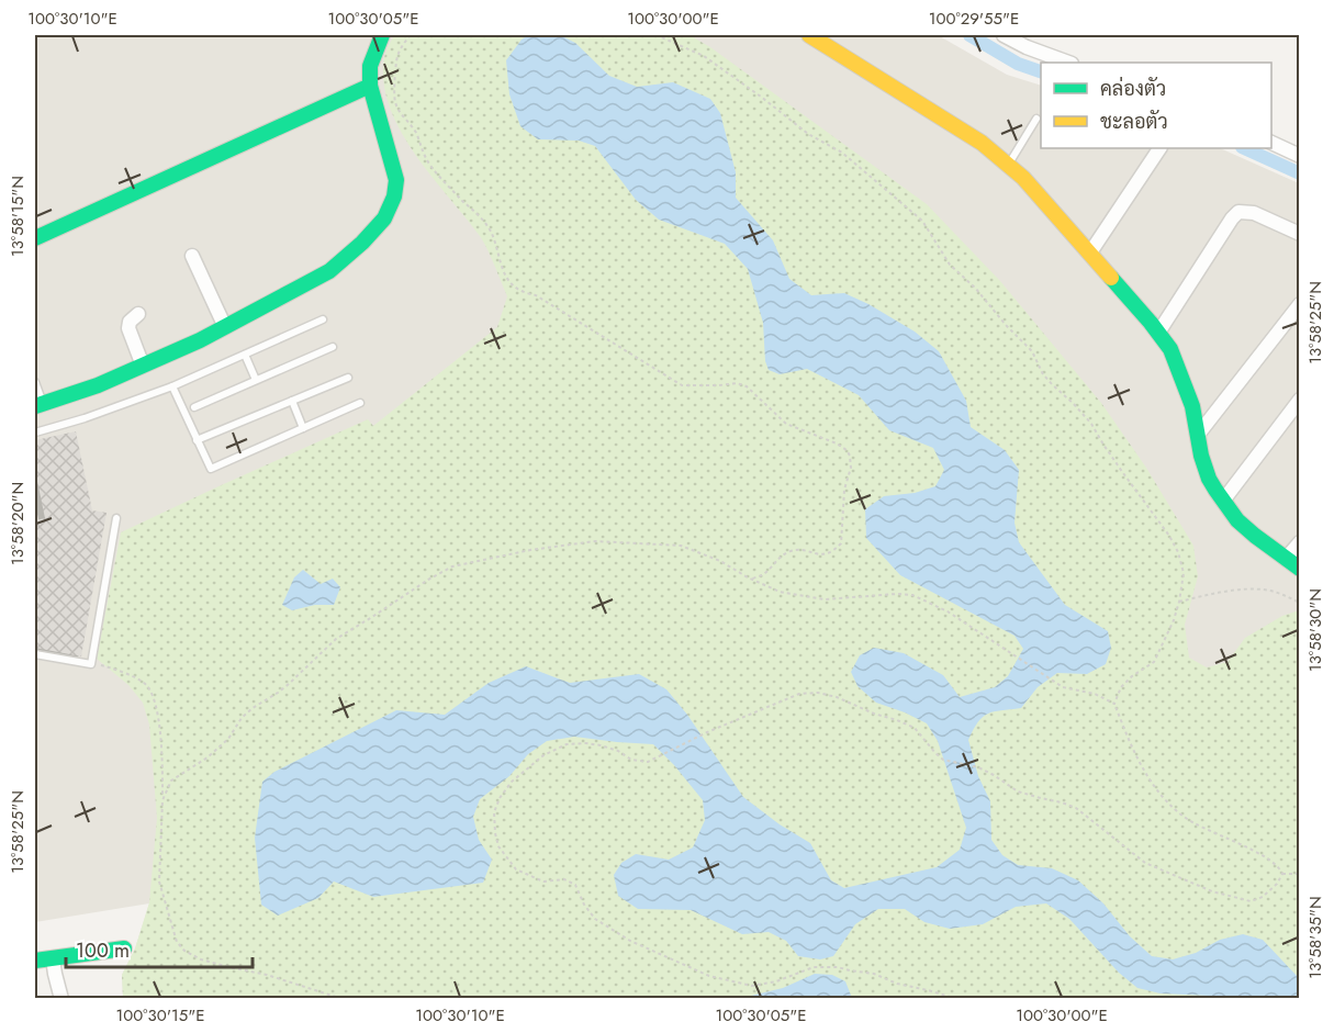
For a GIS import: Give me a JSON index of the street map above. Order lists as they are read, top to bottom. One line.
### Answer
{"legend":["คล่องตัว","ชะลอตัว"],"scale_bar":"100 m","coordinates":["100°30'10\"E","100°30'05\"E","100°30'00\"E","100°29'55\"E","13°58'15\"N","13°58'25\"N","13°58'20\"N","13°58'30\"N","13°58'35\"N","100°30'15\"E"]}
